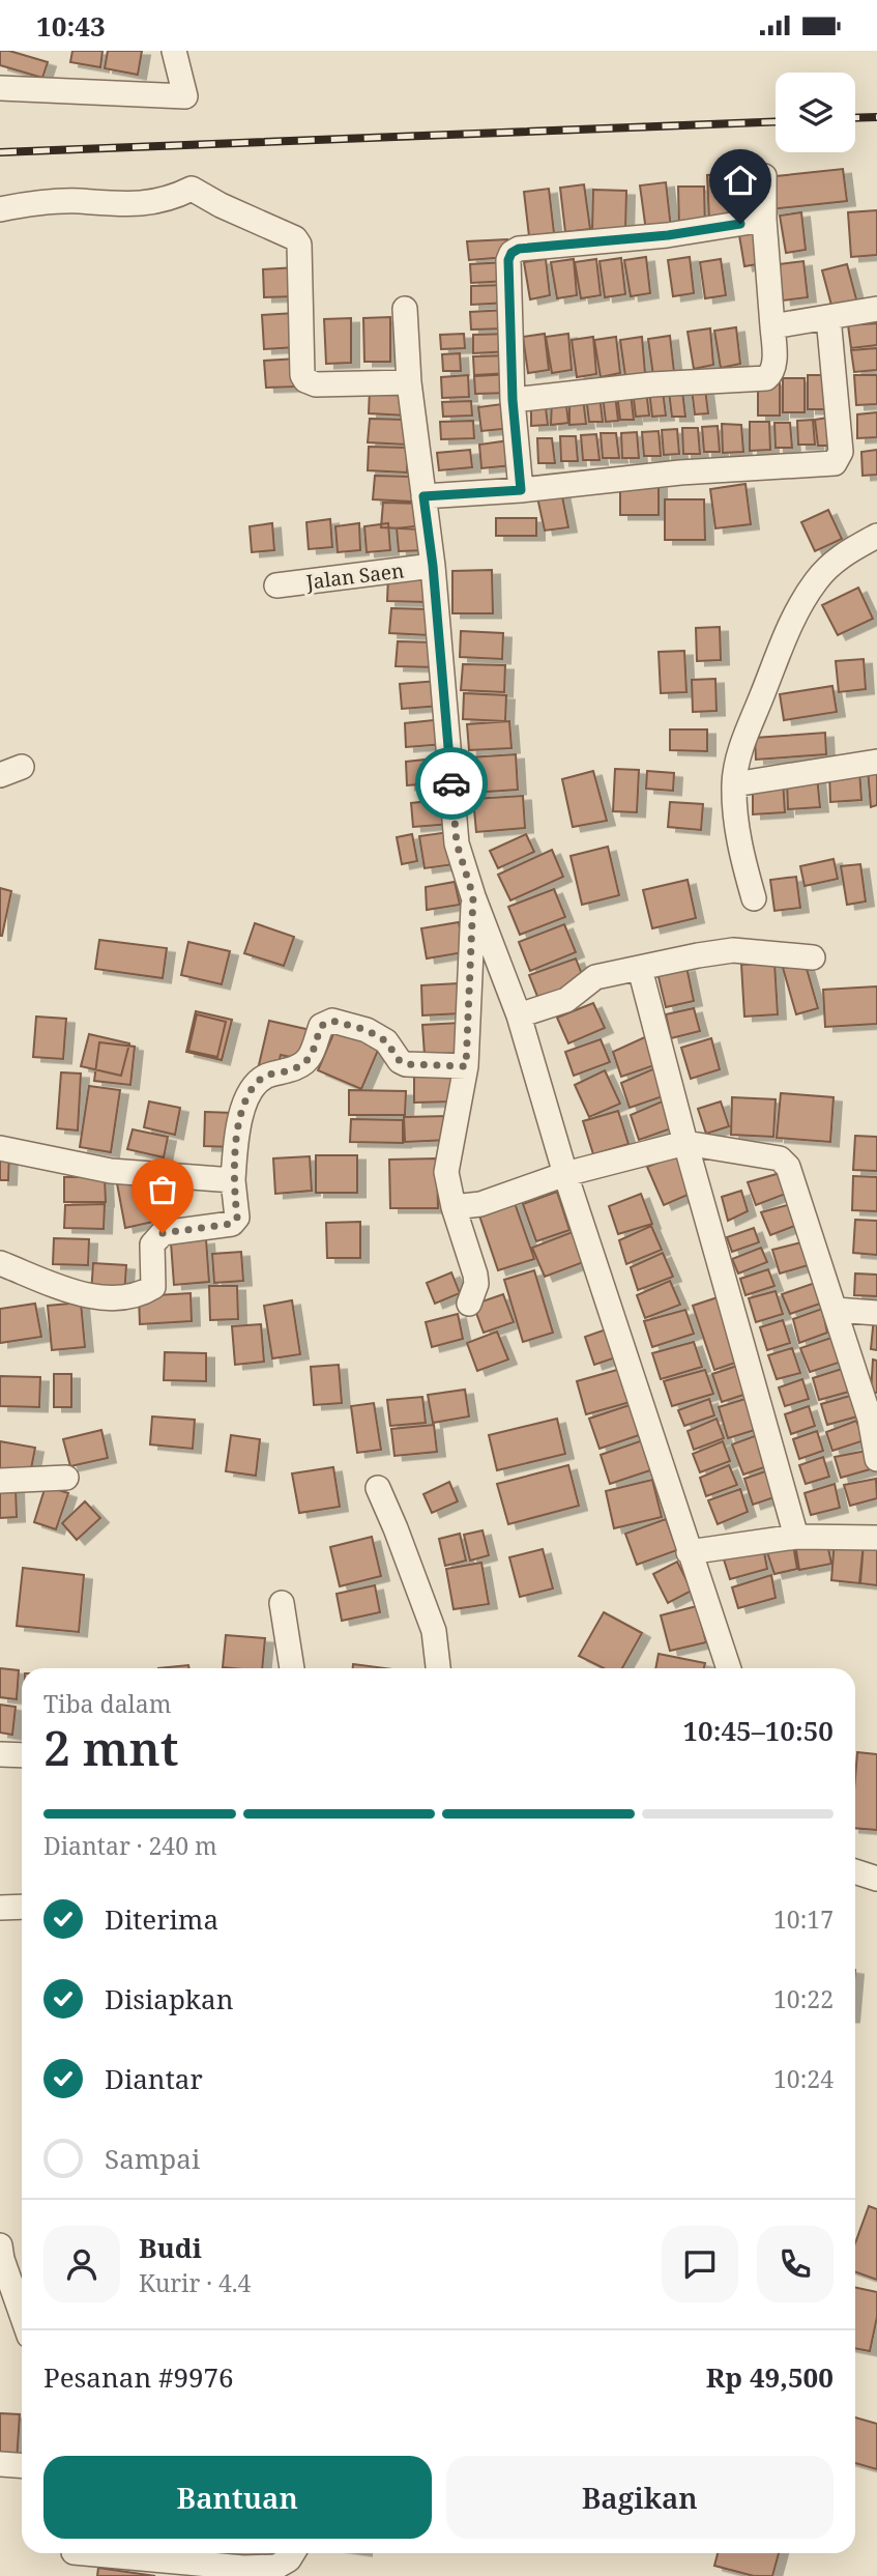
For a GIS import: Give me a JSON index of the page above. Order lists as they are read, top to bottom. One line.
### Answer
{"streets":{"street":["Jalan Saen"]},"page":{"status":"10:43","heading":["2 mnt","Tiba dalam","10:45–10:50"],"panel":["Budi","Kurir · 4.4","Pesanan #9976","Rp 49,500"],"bar":"Diantar · 240 m","list":[["Diterima","10:17"],["Disiapkan","10:22"],["Diantar","10:24"],"Sampai"],"buttons":["Bantuan","Bagikan"]}}
